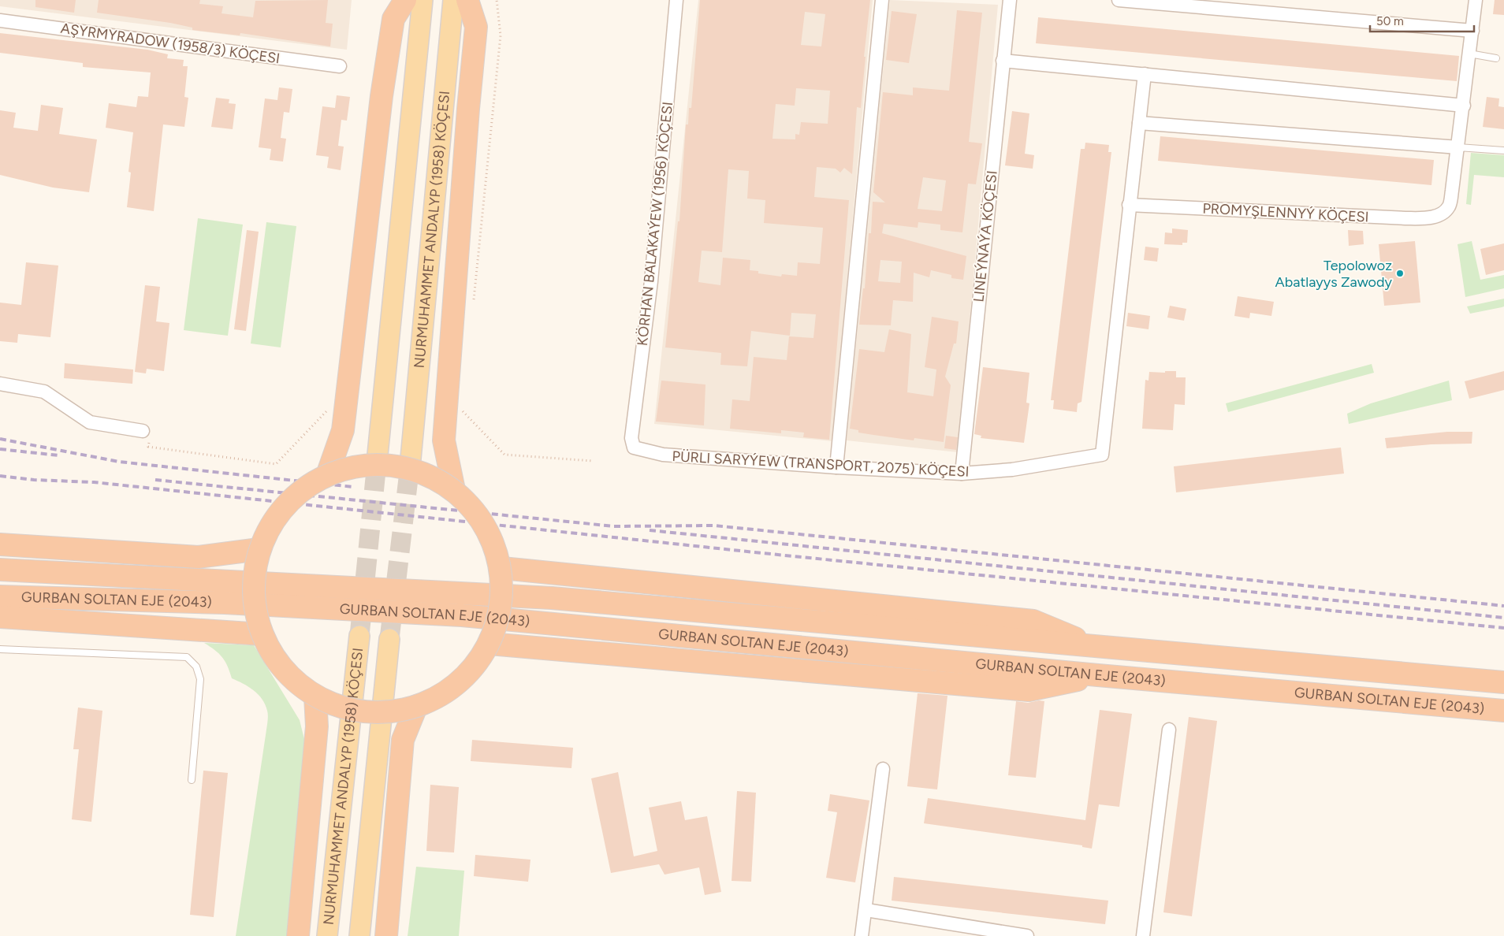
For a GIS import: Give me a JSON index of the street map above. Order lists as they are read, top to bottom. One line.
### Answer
{"streets":{"highway":["GURBAN SOLTAN EJE (2043)"],"main road":["NURMUHAMMET ANDALYP (1958) KÖÇESI"],"street":["AŞYRMYRADOW (1958/3) KÖÇESI","PROMYŞLENNYÝ KÖÇESI","KÖRHAN BALAKAÝEW (1956) KÖÇESI","LINEÝNAÝA KÖÇESI","PÜRLI SARYÝEW (TRANSPORT, 2075) KÖÇESI"]},"crossings":[["PROMYŞLENNYÝ KÖÇESI","PÜRLI SARYÝEW (TRANSPORT, 2075) KÖÇESI"],["KÖRHAN BALAKAÝEW (1956) KÖÇESI","PÜRLI SARYÝEW (TRANSPORT, 2075) KÖÇESI"],["LINEÝNAÝA KÖÇESI","PÜRLI SARYÝEW (TRANSPORT, 2075) KÖÇESI"]],"places":["Tepolowoz Abatlayys Zawody"],"scale_bar":"50 m"}
